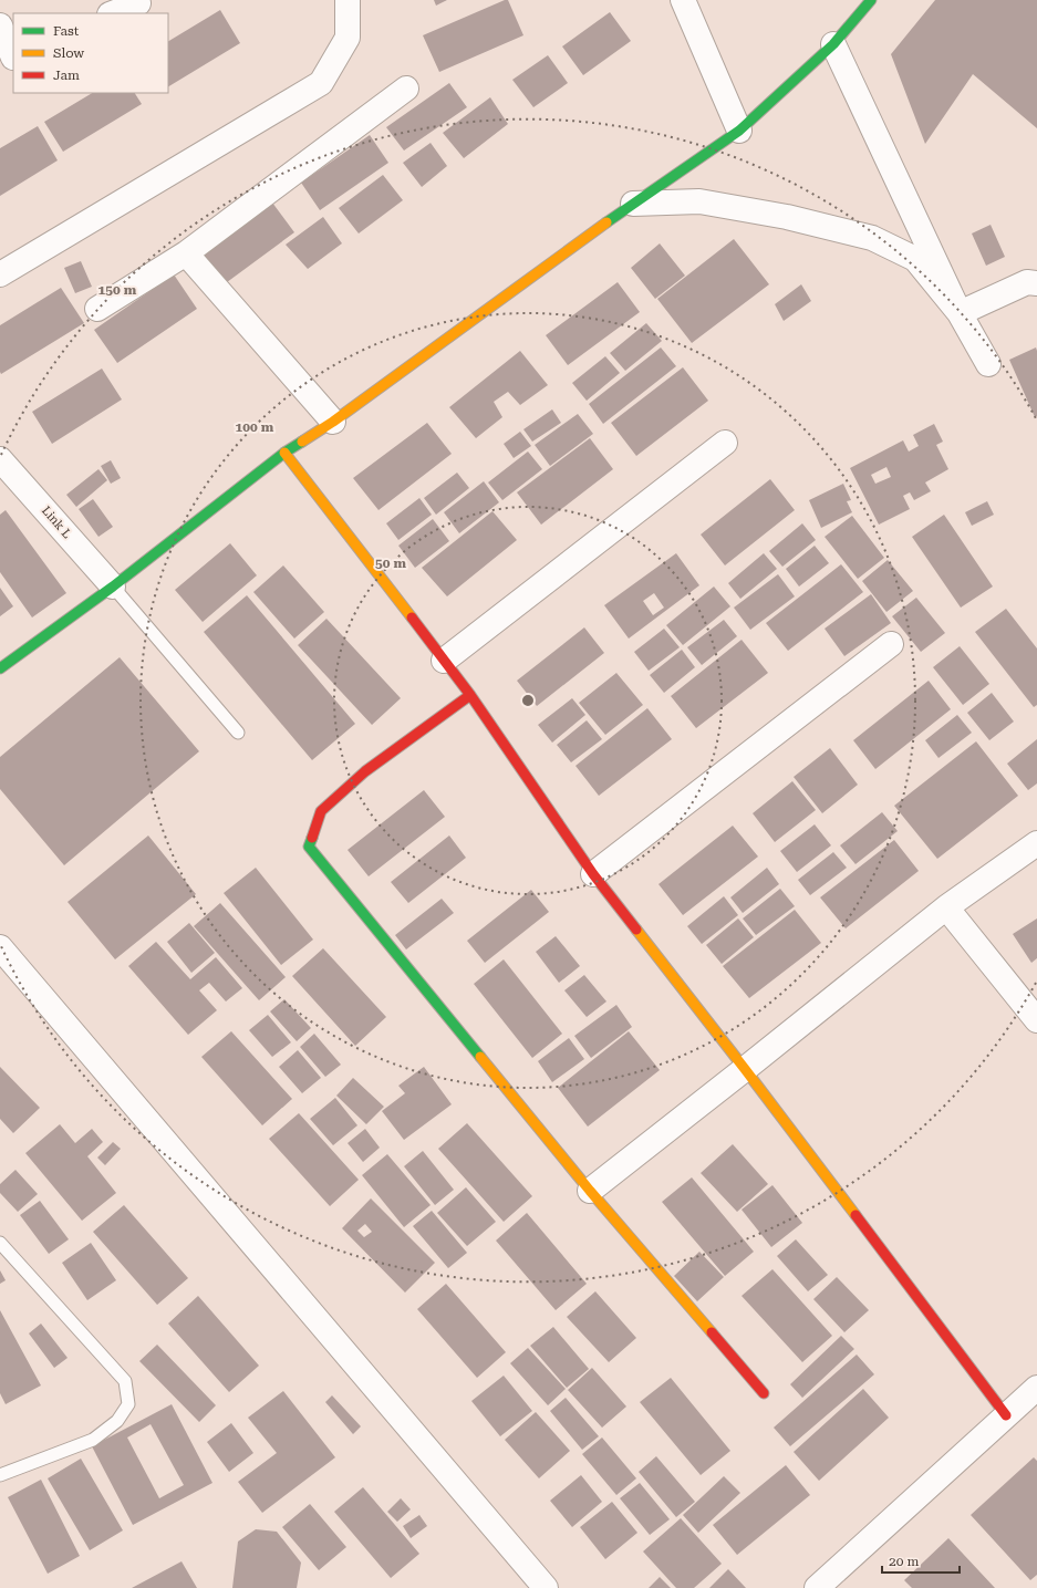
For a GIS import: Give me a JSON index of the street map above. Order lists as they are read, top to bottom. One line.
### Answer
{"streets":{"street":["Link L"]},"legend":["Fast","Slow","Jam"],"scale_bar":"20 m","rings":["150 m","100 m","50 m"]}
